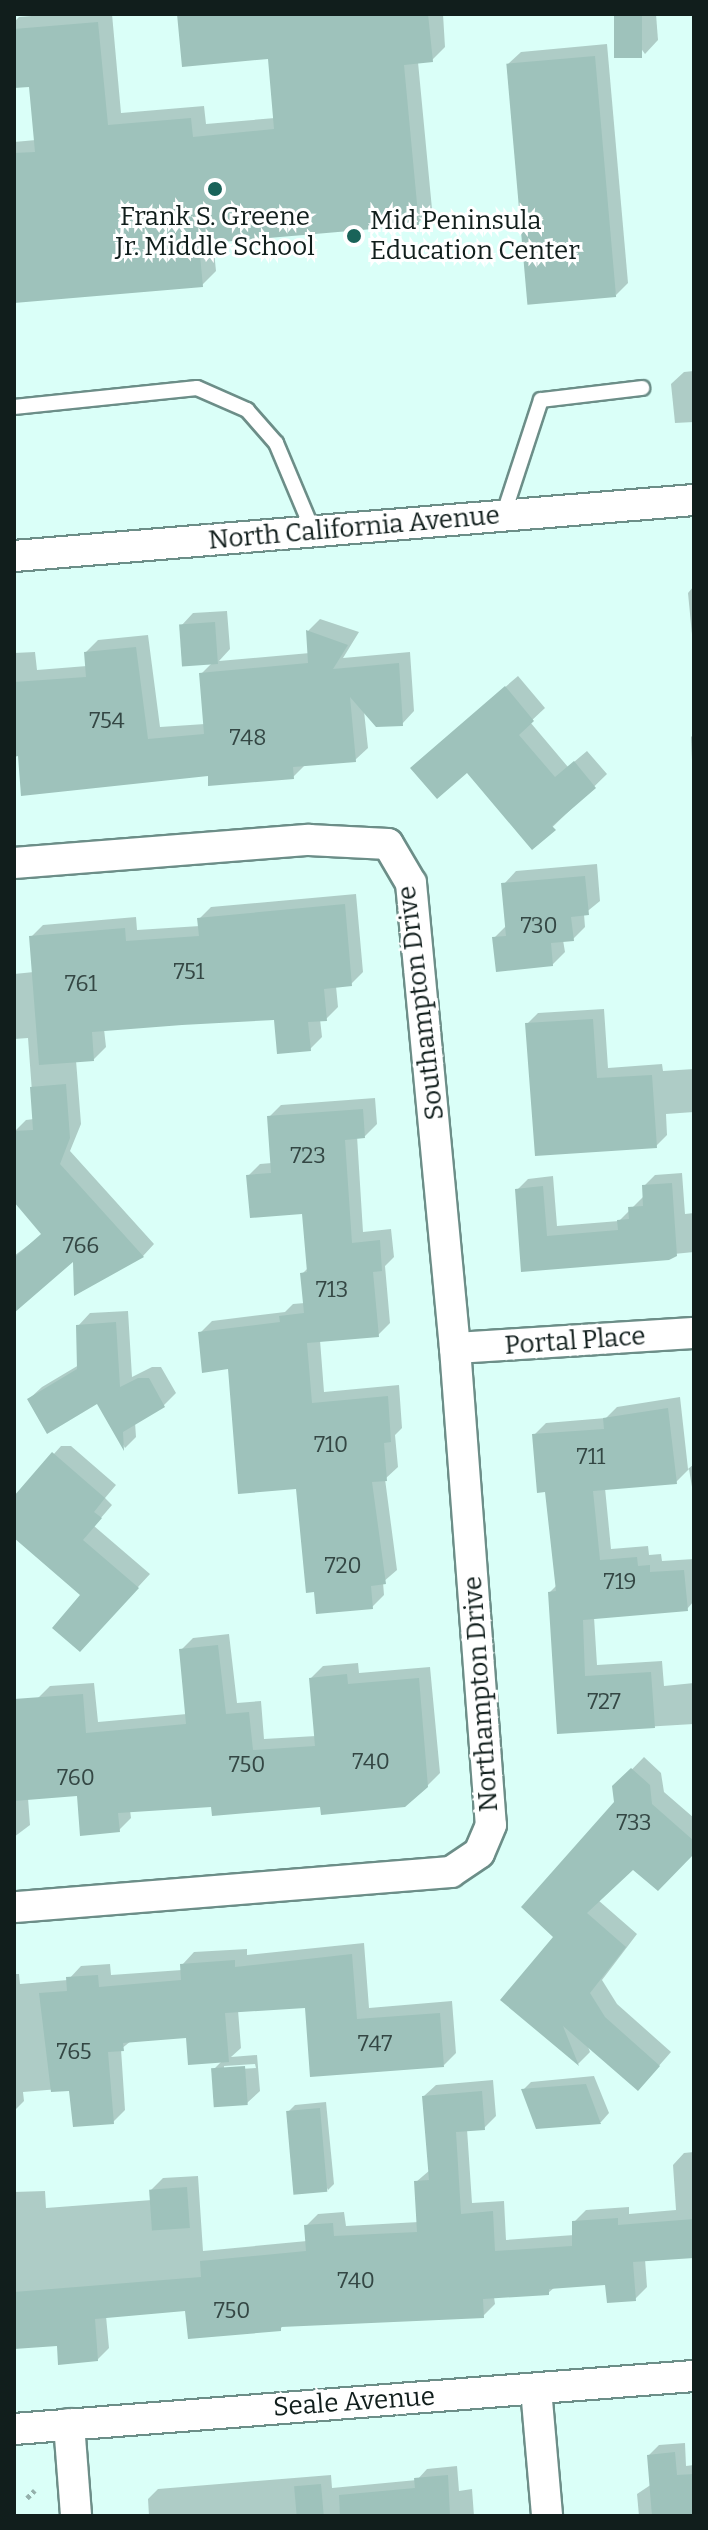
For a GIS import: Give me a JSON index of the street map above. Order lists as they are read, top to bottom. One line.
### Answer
{"streets":{"street":["North California Avenue","Southampton Drive","Portal Place","Northampton Drive","Seale Avenue"]},"crossings":[["Southampton Drive","Portal Place"],["Southampton Drive","Northampton Drive"],["Portal Place","Northampton Drive"]],"places":["Frank S. Greene Jr. Middle School","Mid Peninsula Education Center"],"house_numbers":["754","748","730","751","761","723","766","713","710","711","720","719","727","740","750","760","733","747","765","740","750"]}
